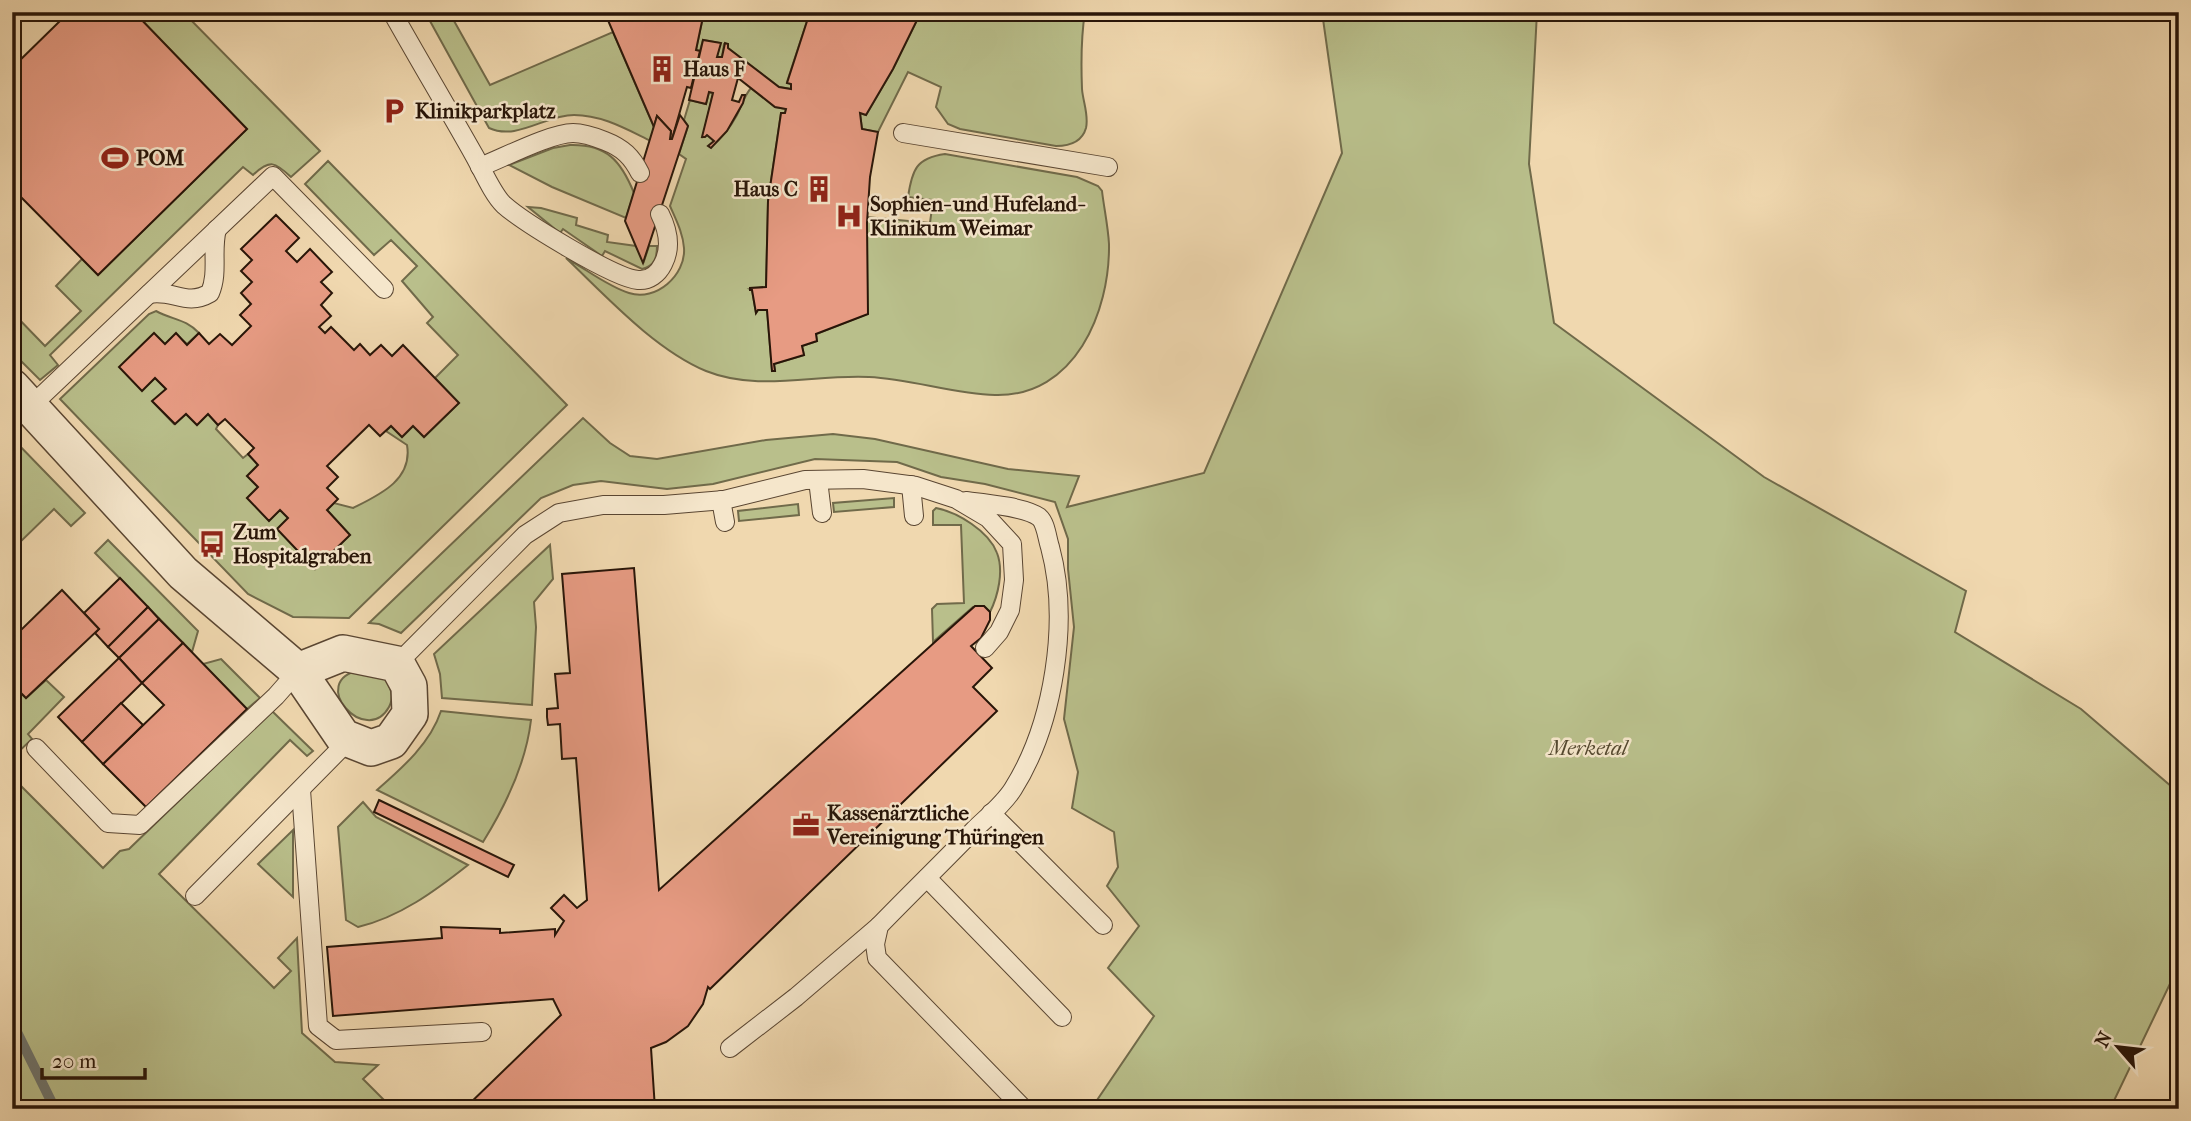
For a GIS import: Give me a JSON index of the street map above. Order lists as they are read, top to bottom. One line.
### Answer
{"parks":["Merketal"],"places":{"building":["Haus F","Haus C"],"parking":["Klinikparkplatz"],"sports":["POM"],"hospital":["Sophien- und Hufeland- Klinikum Weimar"],"bus stop":["Zum Hospitalgraben"],"office":["Kassenärztliche Vereinigung Thüringen"]},"scale_bar":"20 m","north":"top left"}
